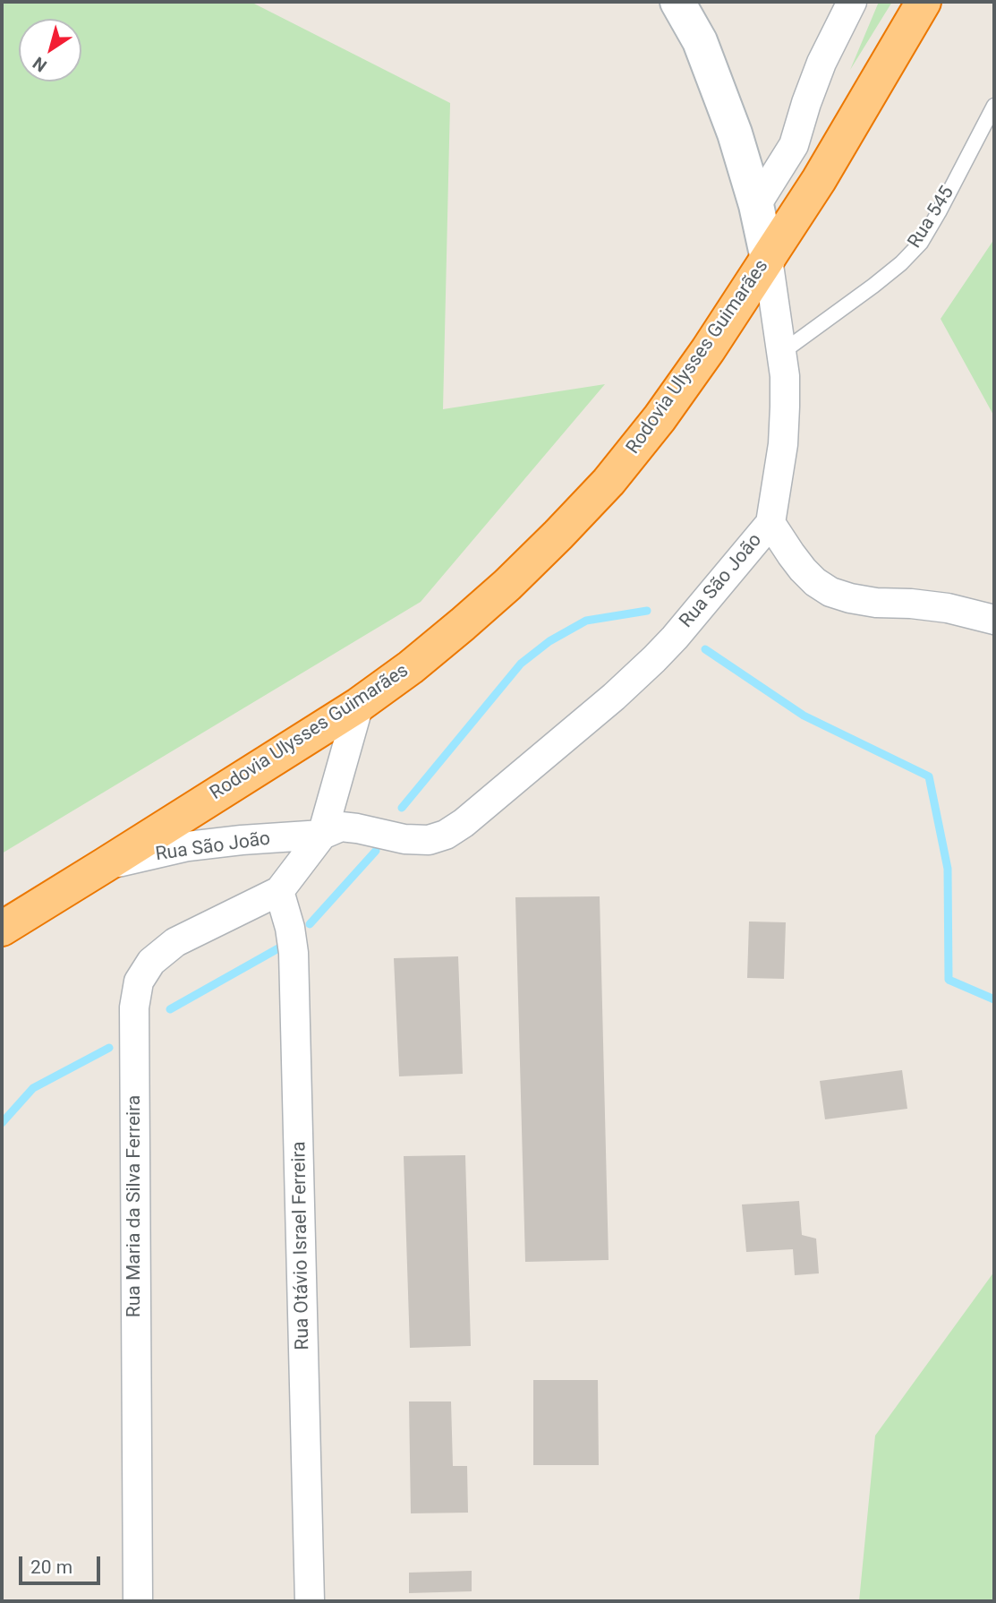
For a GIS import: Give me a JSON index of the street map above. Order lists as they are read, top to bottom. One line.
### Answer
{"streets":{"highway":["Rodovia Ulysses Guimarães"],"street":["Rua São João","Rua Maria da Silva Ferreira","Rua Otávio Israel Ferreira"],"lane":["Rua 545"]},"crossings":[["Rua 545","Rua São João"],["Rodovia Ulysses Guimarães","Rua São João"],["Rua Maria da Silva Ferreira","Rua Otávio Israel Ferreira"]],"scale_bar":"20 m","north":"bottom left"}
